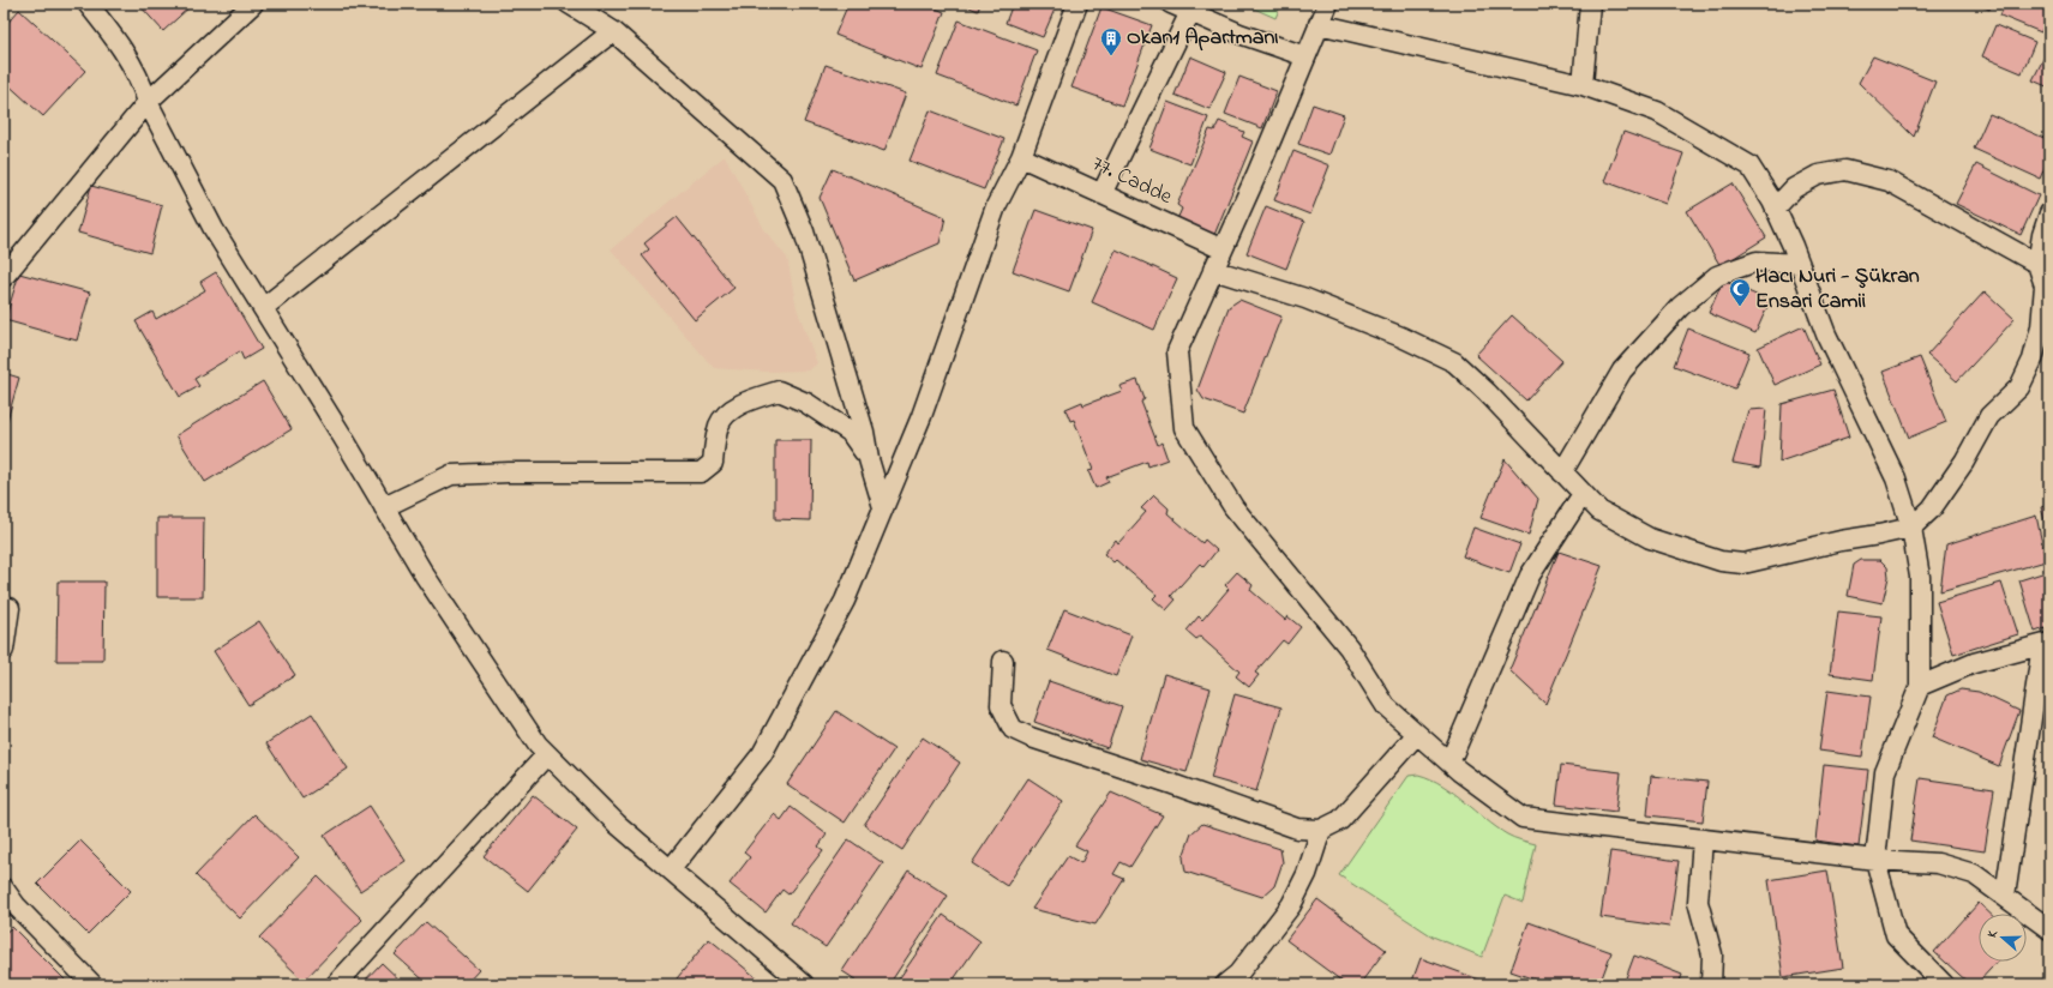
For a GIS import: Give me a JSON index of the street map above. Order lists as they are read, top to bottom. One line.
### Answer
{"streets":{"street":["77. Cadde"]},"places":{"building":["Okan1 Apartmanı"],"mosque":["Hacı Nuri - Şükran Ensari Camii"]},"north":"left"}
